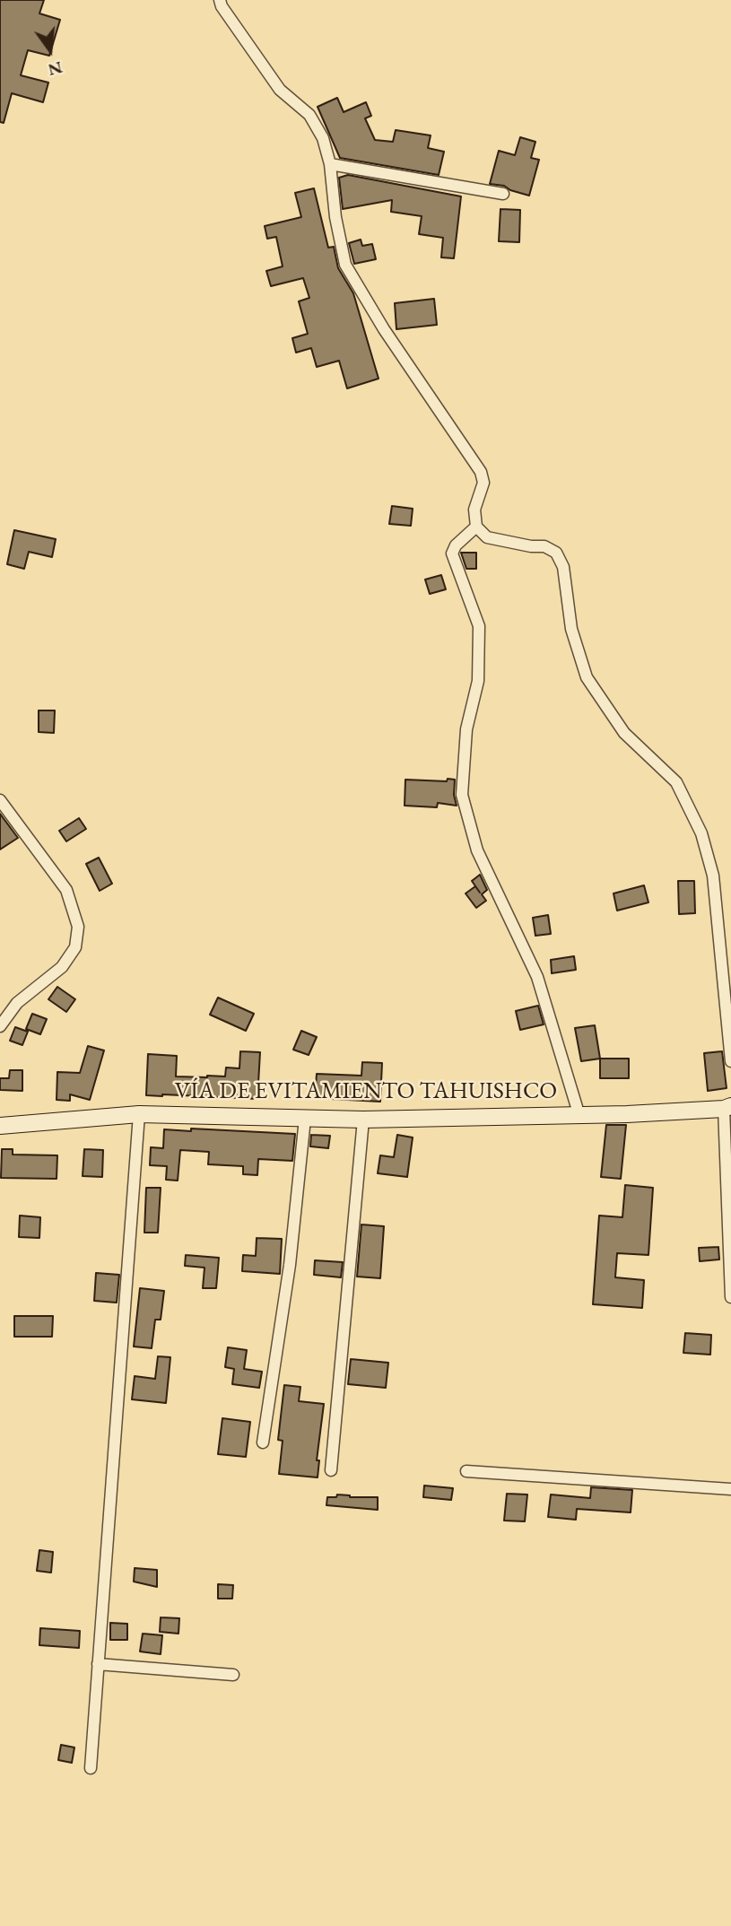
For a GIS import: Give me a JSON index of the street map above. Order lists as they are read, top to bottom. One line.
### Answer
{"streets":{"main road":["VÍA DE EVITAMIENTO TAHUISHCO"]},"north":"bottom"}
